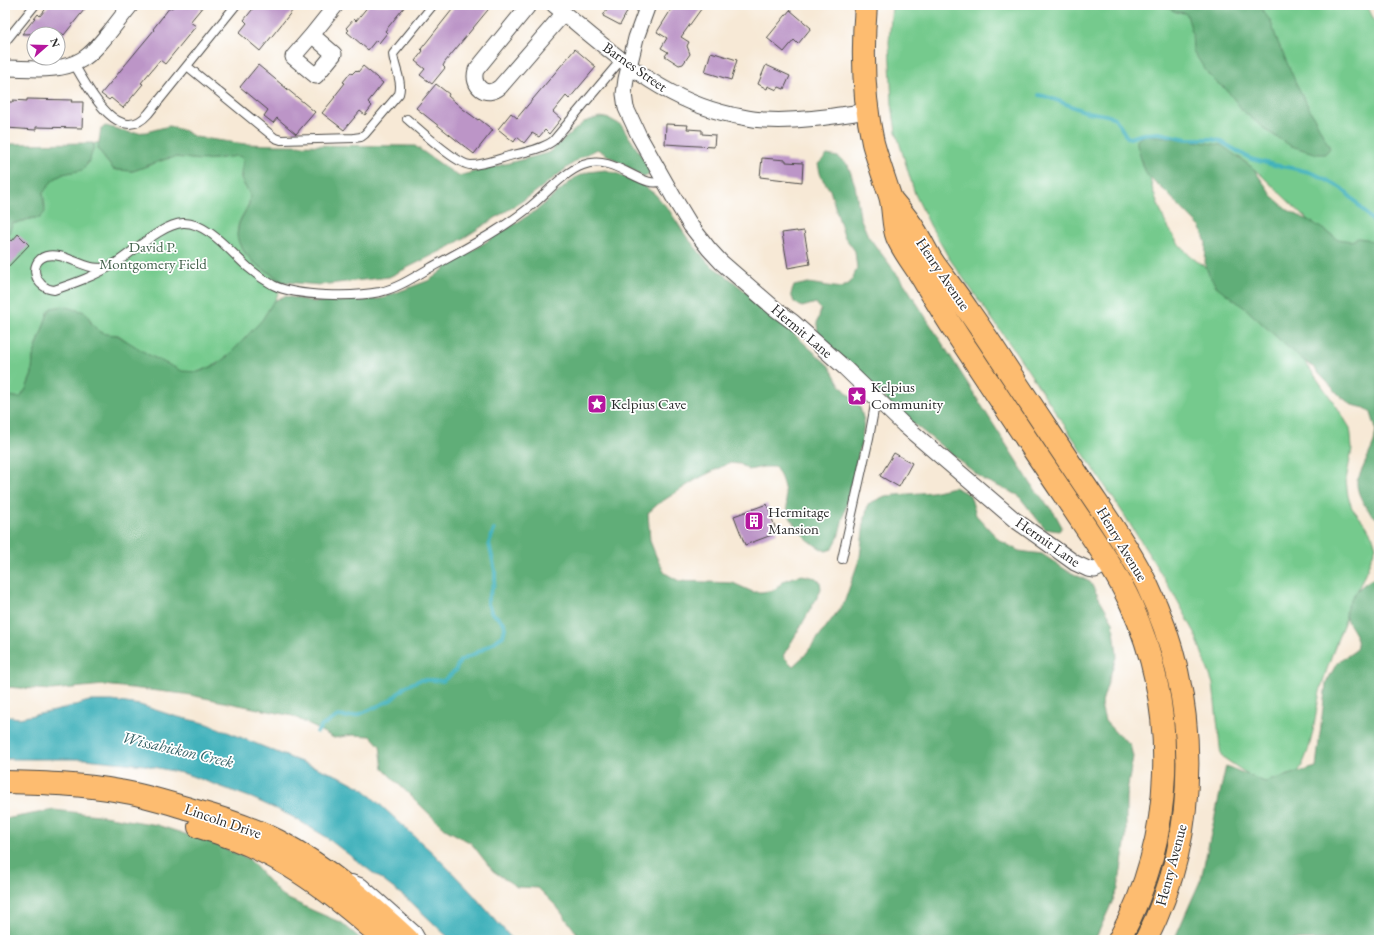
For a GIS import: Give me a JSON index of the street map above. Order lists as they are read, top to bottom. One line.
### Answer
{"streets":{"main road":["Henry Avenue","Lincoln Drive"],"street":["Barnes Street","Hermit Lane"]},"crossings":[["Barnes Street","Henry Avenue"],["Barnes Street","Hermit Lane"],["Henry Avenue","Hermit Lane"]],"water":["Wissahickon Creek"],"parks":["David P. Montgomery Field"],"places":{"place":["Kelpius Community","Kelpius Cave"],"building":["Hermitage Mansion"]},"north":"right"}
